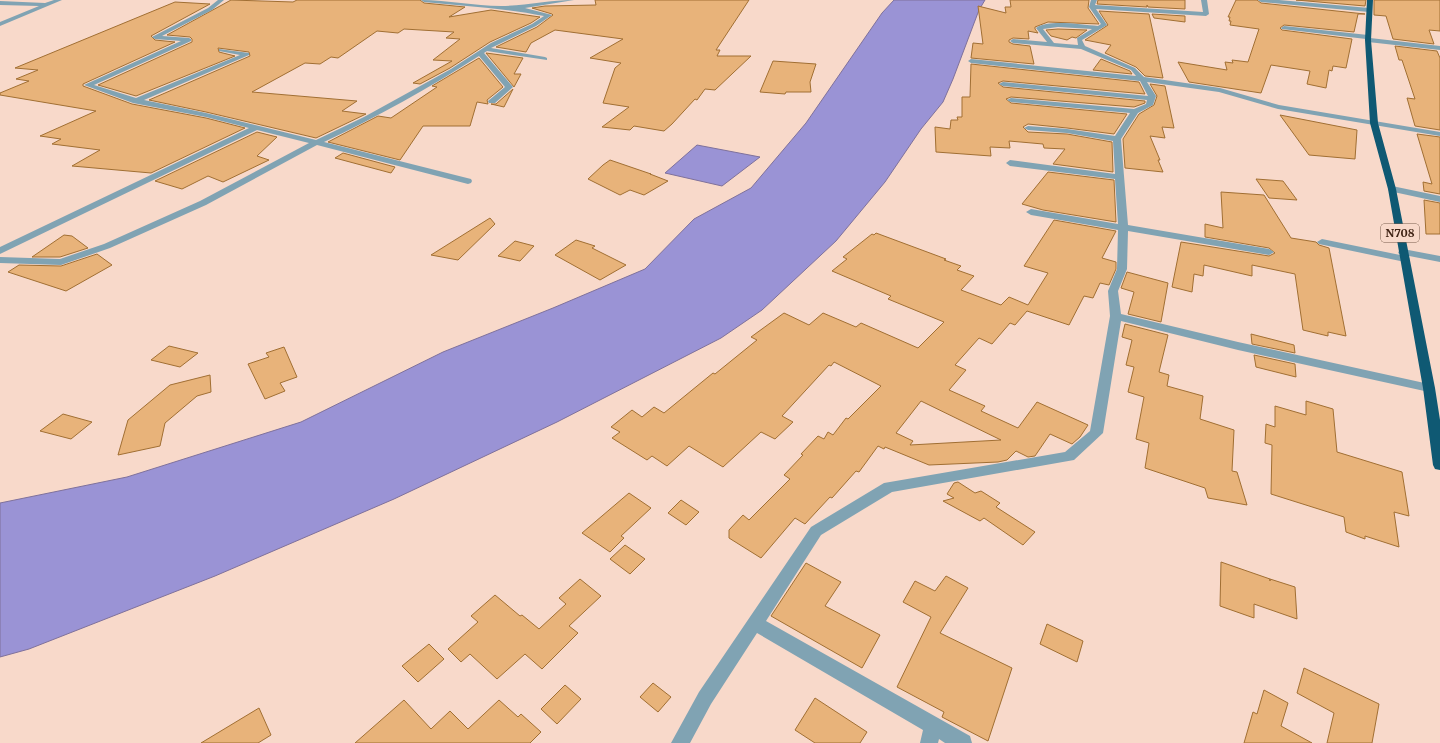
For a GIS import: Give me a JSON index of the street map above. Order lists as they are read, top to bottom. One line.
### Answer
{"streets":{"highway":["N708"]}}
